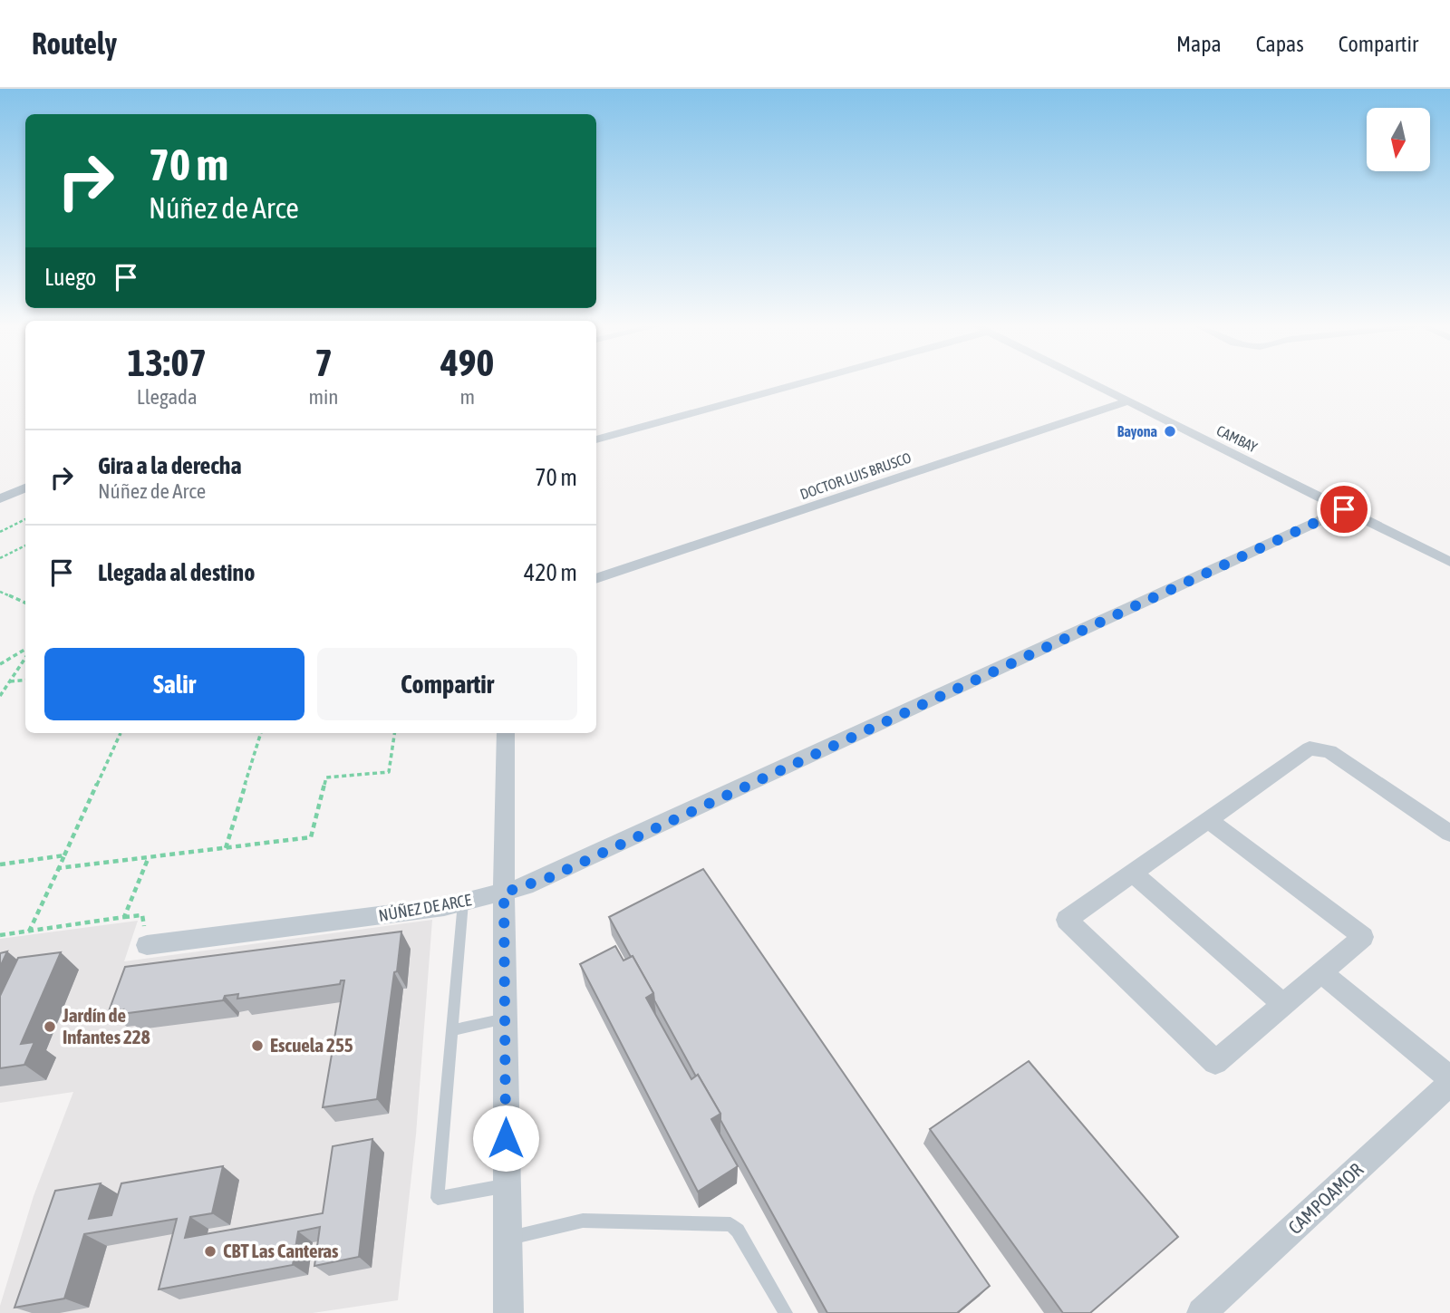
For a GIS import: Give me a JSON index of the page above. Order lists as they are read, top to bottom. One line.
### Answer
{"streets":{"street":["CAMBAY","DOCTOR LUIS BRUSCO","NÚÑEZ DE ARCE","CAMPOAMOR"]},"crossings":[["CAMBAY","DOCTOR LUIS BRUSCO"],["CAMBAY","NÚÑEZ DE ARCE"]],"places":["Bayona","Jardín de Infantes 228","Escuela 255","CBT Las Canteras"],"north":"bottom","page":{"header":"Routely","nav":["Mapa","Capas","Compartir"],"turn":["70 m","Núñez de Arce"],"then":"Luego","eta":["13:07","Llegada","7","min","490","m"],"list":[{"name":"Gira a la derecha","note":"Núñez de Arce","value":"70 m"},{"name":"Llegada al destino","value":"420 m"}],"buttons":["Salir","Compartir"]}}
